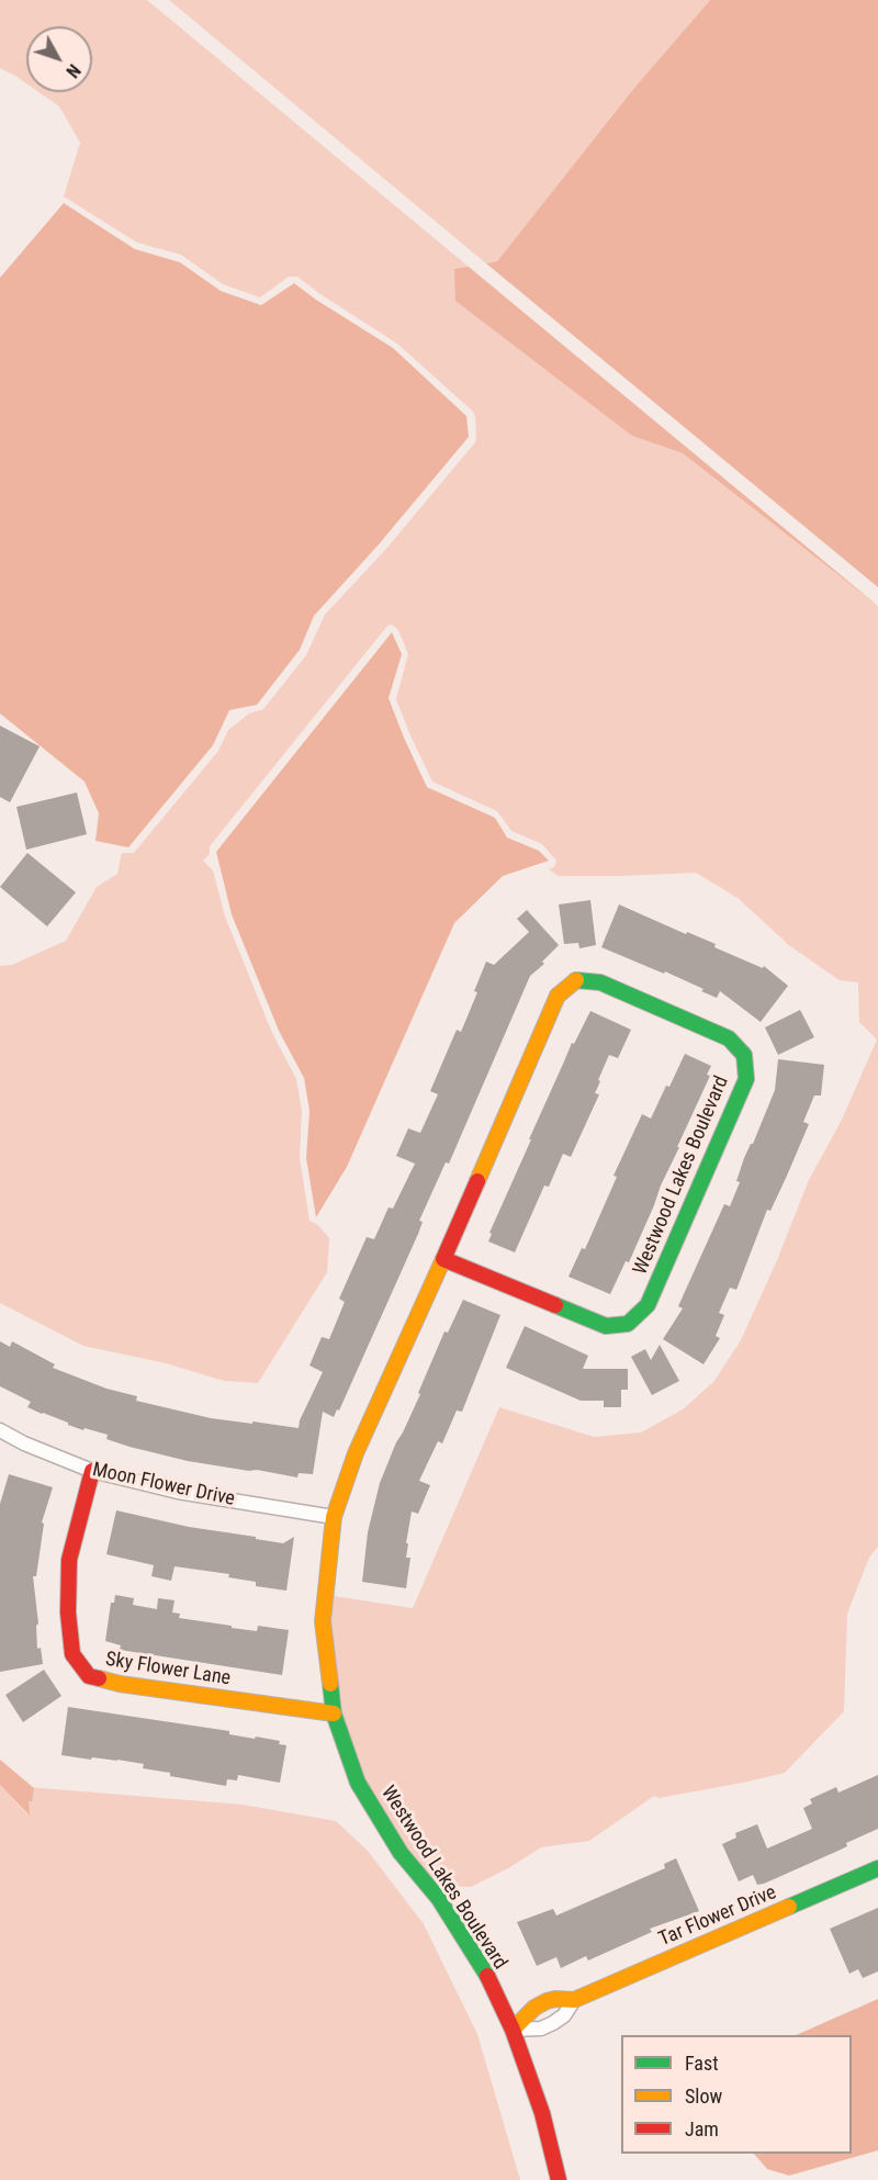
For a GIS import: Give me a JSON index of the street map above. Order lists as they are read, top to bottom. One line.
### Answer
{"streets":{"street":["Westwood Lakes Boulevard","Moon Flower Drive","Sky Flower Lane","Tar Flower Drive"]},"crossings":[["Westwood Lakes Boulevard","Moon Flower Drive"],["Westwood Lakes Boulevard","Sky Flower Lane"],["Westwood Lakes Boulevard","Tar Flower Drive"],["Moon Flower Drive","Sky Flower Lane"]],"legend":["Fast","Slow","Jam"],"north":"bottom right"}
